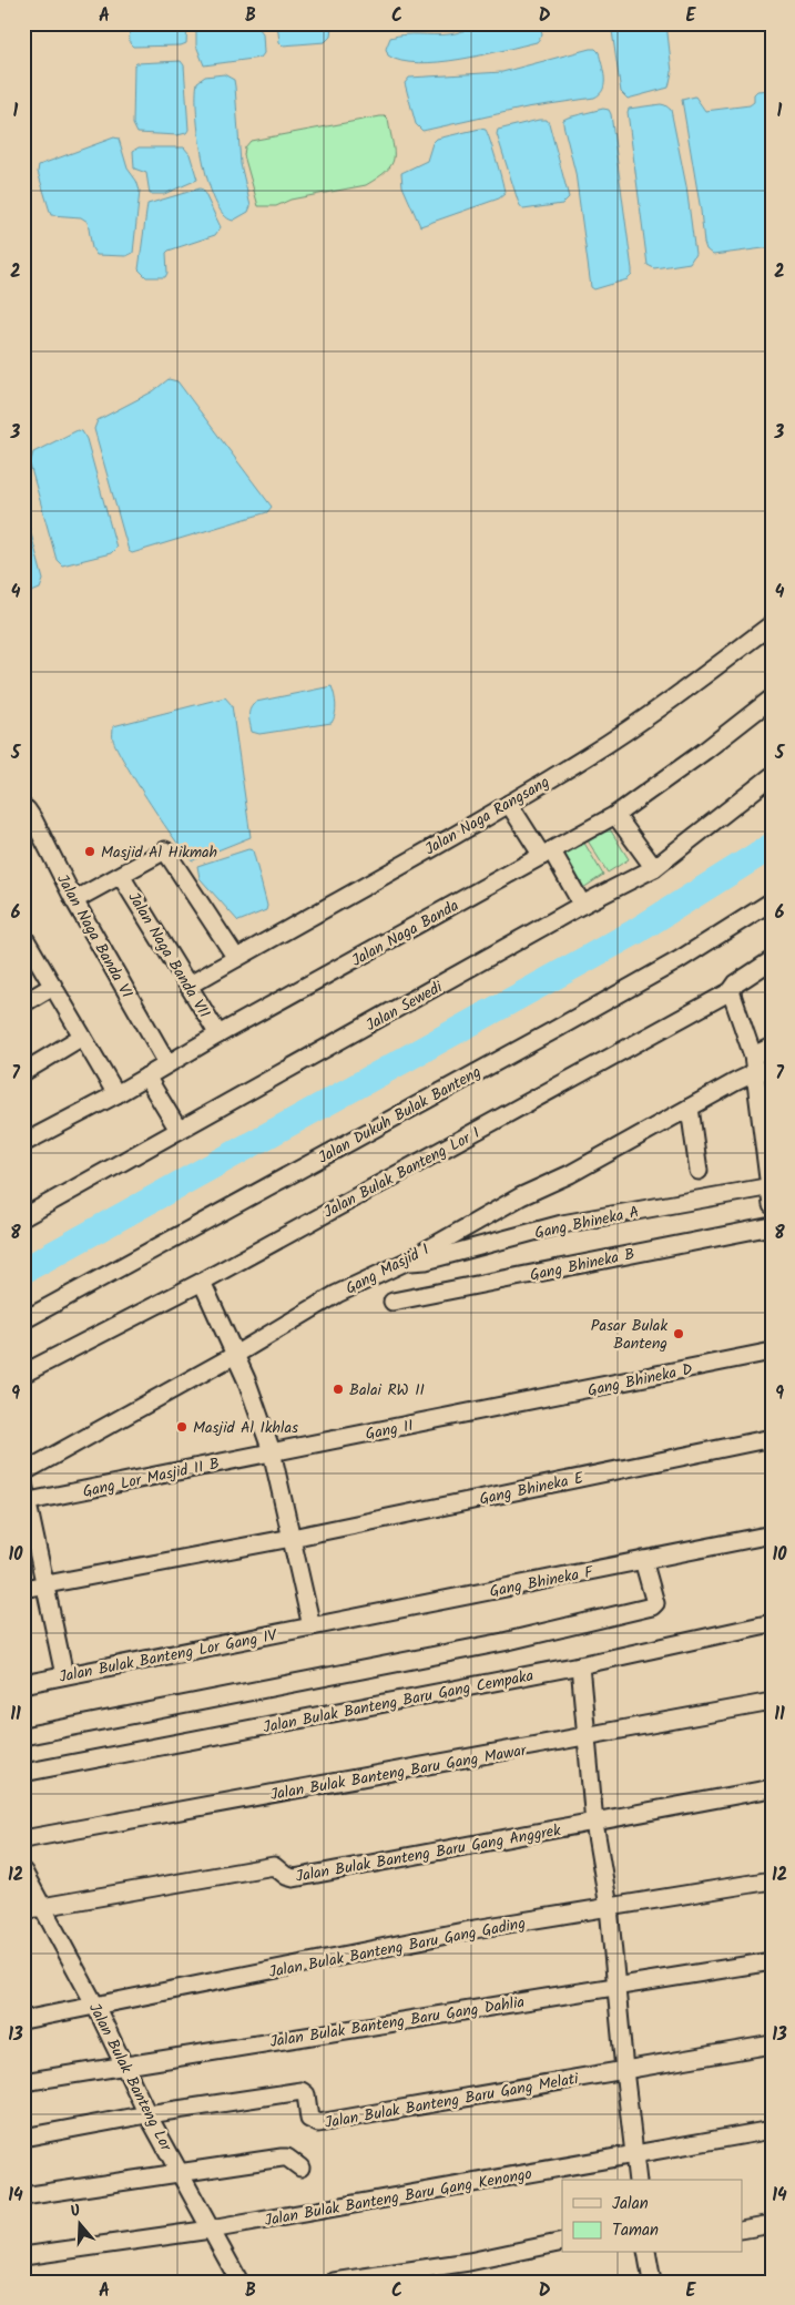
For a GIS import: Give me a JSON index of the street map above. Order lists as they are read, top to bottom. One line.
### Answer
{"streets":{"street":["Jalan Naga Rangsang","Jalan Naga Banda","Jalan Naga Banda VI","Jalan Naga Banda VII","Jalan Sewedi","Jalan Dukuh Bulak Banteng","Jalan Bulak Banteng Lor I","Gang Bhineka A","Gang Bhineka B","Gang Masjid I","Gang Bhineka D","Gang II","Gang Lor Masjid II B","Gang Bhineka E","Gang Bhineka F","Jalan Bulak Banteng Lor Gang IV","Jalan Bulak Banteng Baru Gang Cempaka","Jalan Bulak Banteng Baru Gang Mawar","Jalan Bulak Banteng Baru Gang Anggrek","Jalan Bulak Banteng Baru Gang Gading","Jalan Bulak Banteng Baru Gang Dahlia","Jalan Bulak Banteng Lor","Jalan Bulak Banteng Baru Gang Melati","Jalan Bulak Banteng Baru Gang Kenongo"]},"crossings":[["Jalan Naga Rangsang","Jalan Naga Banda VII"],["Jalan Naga Banda","Jalan Naga Banda VI"],["Jalan Naga Banda","Jalan Naga Banda VII"],["Gang Bhineka A","Gang Masjid I"],["Gang Bhineka D","Gang II"],["Gang II","Gang Lor Masjid II B"],["Gang Bhineka F","Jalan Bulak Banteng Lor Gang IV"],["Jalan Bulak Banteng Baru Gang Anggrek","Jalan Bulak Banteng Lor"],["Jalan Bulak Banteng Baru Gang Gading","Jalan Bulak Banteng Lor"],["Jalan Bulak Banteng Baru Gang Dahlia","Jalan Bulak Banteng Lor"],["Jalan Bulak Banteng Lor","Jalan Bulak Banteng Baru Gang Melati"],["Jalan Bulak Banteng Lor","Jalan Bulak Banteng Baru Gang Kenongo"]],"places":["Masjid Al Hikmah","Pasar Bulak Banteng","Balai RW II","Masjid Al Ikhlas"],"legend":["Jalan","Taman"],"north":"top","grid":{"columns":["A","B","C","D","E"],"rows":["1","2","3","4","5","6","7","8","9","10","11","12","13","14"]}}
